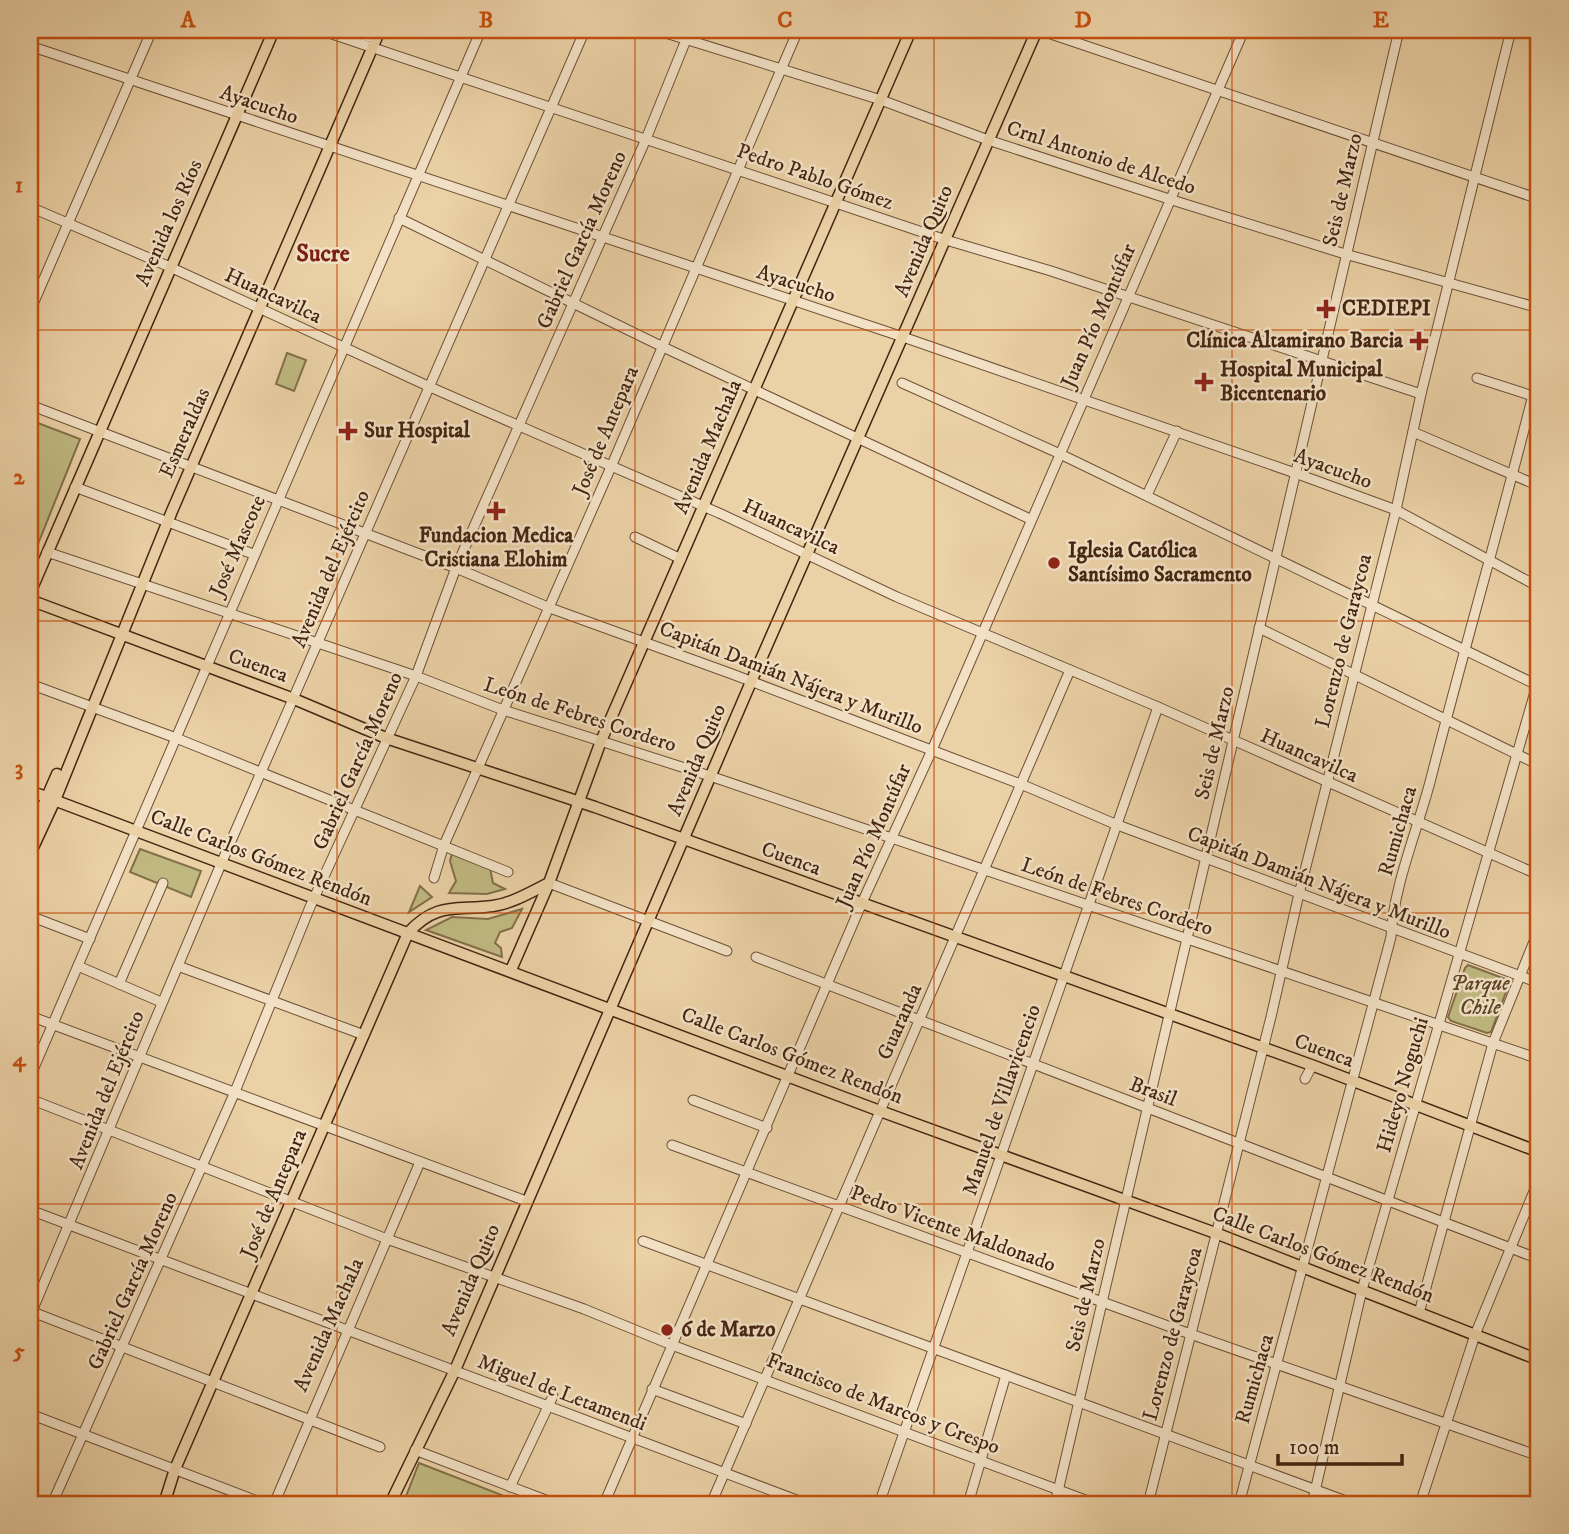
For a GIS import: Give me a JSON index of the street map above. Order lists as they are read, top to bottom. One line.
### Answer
{"streets":{"main road":["Avenida los Ríos","Avenida Quito","José de Antepara","Esmeraldas","Avenida Machala","Cuenca","Calle Carlos Gómez Rendón"],"street":["Ayacucho","Crnl Antonio de Alcedo","Pedro Pablo Gómez","Seis de Marzo","Gabriel García Moreno","Huancavilca","Juan Pío Montúfar","José Mascote","Avenida del Ejército","Lorenzo de Garaycoa","Capitán Damián Nájera y Murillo","León de Febres Cordero","Rumichaca","Guaranda","Hideyo Noguchi","Brasil","Manuel de Villavicencio","Pedro Vicente Maldonado","Miguel de Letamendi","Francisco de Marcos y Crespo"]},"crossings":[["Ayacucho","Seis de Marzo"],["Ayacucho","Avenida los Ríos"],["Ayacucho","Gabriel García Moreno"],["Ayacucho","Avenida Quito"],["Ayacucho","Juan Pío Montúfar"],["Ayacucho","José de Antepara"],["Ayacucho","Esmeraldas"],["Ayacucho","Avenida Machala"],["Ayacucho","José Mascote"],["Ayacucho","Avenida del Ejército"],["Ayacucho","Lorenzo de Garaycoa"],["Ayacucho","Rumichaca"],["Crnl Antonio de Alcedo","Seis de Marzo"],["Crnl Antonio de Alcedo","Gabriel García Moreno"],["Crnl Antonio de Alcedo","Avenida Quito"],["Crnl Antonio de Alcedo","Juan Pío Montúfar"],["Crnl Antonio de Alcedo","José de Antepara"],["Crnl Antonio de Alcedo","Avenida Machala"],["Crnl Antonio de Alcedo","Lorenzo de Garaycoa"],["Pedro Pablo Gómez","Seis de Marzo"],["Pedro Pablo Gómez","Gabriel García Moreno"],["Pedro Pablo Gómez","Avenida Quito"],["Pedro Pablo Gómez","Juan Pío Montúfar"],["Pedro Pablo Gómez","José de Antepara"],["Pedro Pablo Gómez","Esmeraldas"],["Pedro Pablo Gómez","Avenida Machala"],["Pedro Pablo Gómez","José Mascote"],["Pedro Pablo Gómez","Avenida del Ejército"],["Pedro Pablo Gómez","Lorenzo de Garaycoa"],["Seis de Marzo","Huancavilca"],["Seis de Marzo","Cuenca"],["Seis de Marzo","Capitán Damián Nájera y Murillo"],["Seis de Marzo","León de Febres Cordero"],["Seis de Marzo","Calle Carlos Gómez Rendón"],["Seis de Marzo","Brasil"],["Seis de Marzo","Pedro Vicente Maldonado"],["Seis de Marzo","Francisco de Marcos y Crespo"],["Avenida los Ríos","Huancavilca"],["Avenida los Ríos","Capitán Damián Nájera y Murillo"],["Avenida los Ríos","León de Febres Cordero"],["Gabriel García Moreno","Huancavilca"],["Gabriel García Moreno","Cuenca"],["Gabriel García Moreno","Capitán Damián Nájera y Murillo"],["Gabriel García Moreno","León de Febres Cordero"],["Gabriel García Moreno","Calle Carlos Gómez Rendón"],["Gabriel García Moreno","Miguel de Letamendi"],["Gabriel García Moreno","Francisco de Marcos y Crespo"],["Avenida Quito","Huancavilca"],["Avenida Quito","Cuenca"],["Avenida Quito","Capitán Damián Nájera y Murillo"],["Avenida Quito","León de Febres Cordero"],["Avenida Quito","Calle Carlos Gómez Rendón"],["Avenida Quito","Miguel de Letamendi"],["Avenida Quito","Francisco de Marcos y Crespo"],["Huancavilca","Juan Pío Montúfar"],["Huancavilca","José de Antepara"],["Huancavilca","Esmeraldas"],["Huancavilca","Avenida Machala"],["Huancavilca","José Mascote"],["Huancavilca","Avenida del Ejército"],["Huancavilca","Lorenzo de Garaycoa"],["Huancavilca","Rumichaca"],["Huancavilca","Guaranda"],["Huancavilca","Hideyo Noguchi"],["Huancavilca","Manuel de Villavicencio"],["Juan Pío Montúfar","Cuenca"],["Juan Pío Montúfar","Capitán Damián Nájera y Murillo"],["Juan Pío Montúfar","León de Febres Cordero"],["Juan Pío Montúfar","Calle Carlos Gómez Rendón"],["Juan Pío Montúfar","Brasil"],["Juan Pío Montúfar","Pedro Vicente Maldonado"],["Juan Pío Montúfar","Miguel de Letamendi"],["Juan Pío Montúfar","Francisco de Marcos y Crespo"],["José de Antepara","Cuenca"],["José de Antepara","Capitán Damián Nájera y Murillo"],["José de Antepara","León de Febres Cordero"],["José de Antepara","Calle Carlos Gómez Rendón"],["José de Antepara","Miguel de Letamendi"],["José de Antepara","Francisco de Marcos y Crespo"],["Esmeraldas","Cuenca"],["Esmeraldas","Capitán Damián Nájera y Murillo"],["Esmeraldas","León de Febres Cordero"],["Esmeraldas","Calle Carlos Gómez Rendón"],["Avenida Machala","Cuenca"],["Avenida Machala","Capitán Damián Nájera y Murillo"],["Avenida Machala","León de Febres Cordero"],["Avenida Machala","Calle Carlos Gómez Rendón"],["Avenida Machala","Miguel de Letamendi"],["Avenida Machala","Francisco de Marcos y Crespo"],["José Mascote","Cuenca"],["José Mascote","Capitán Damián Nájera y Murillo"],["José Mascote","León de Febres Cordero"],["José Mascote","Calle Carlos Gómez Rendón"],["Avenida del Ejército","Cuenca"],["Avenida del Ejército","Capitán Damián Nájera y Murillo"],["Avenida del Ejército","León de Febres Cordero"],["Avenida del Ejército","Calle Carlos Gómez Rendón"],["Avenida del Ejército","Miguel de Letamendi"],["Avenida del Ejército","Francisco de Marcos y Crespo"],["Lorenzo de Garaycoa","Cuenca"],["Lorenzo de Garaycoa","Capitán Damián Nájera y Murillo"],["Lorenzo de Garaycoa","León de Febres Cordero"],["Lorenzo de Garaycoa","Calle Carlos Gómez Rendón"],["Lorenzo de Garaycoa","Brasil"],["Lorenzo de Garaycoa","Pedro Vicente Maldonado"],["Cuenca","Rumichaca"],["Cuenca","Guaranda"],["Cuenca","Hideyo Noguchi"],["Cuenca","Manuel de Villavicencio"],["Capitán Damián Nájera y Murillo","Rumichaca"],["Capitán Damián Nájera y Murillo","Guaranda"],["Capitán Damián Nájera y Murillo","Hideyo Noguchi"],["Capitán Damián Nájera y Murillo","Manuel de Villavicencio"],["León de Febres Cordero","Rumichaca"],["León de Febres Cordero","Guaranda"],["León de Febres Cordero","Hideyo Noguchi"],["León de Febres Cordero","Manuel de Villavicencio"],["Rumichaca","Calle Carlos Gómez Rendón"],["Rumichaca","Brasil"],["Rumichaca","Pedro Vicente Maldonado"],["Calle Carlos Gómez Rendón","Guaranda"],["Calle Carlos Gómez Rendón","Hideyo Noguchi"],["Calle Carlos Gómez Rendón","Manuel de Villavicencio"],["Guaranda","Brasil"],["Guaranda","Pedro Vicente Maldonado"],["Guaranda","Miguel de Letamendi"],["Guaranda","Francisco de Marcos y Crespo"],["Hideyo Noguchi","Brasil"],["Hideyo Noguchi","Pedro Vicente Maldonado"],["Brasil","Manuel de Villavicencio"],["Manuel de Villavicencio","Pedro Vicente Maldonado"],["Manuel de Villavicencio","Francisco de Marcos y Crespo"]],"districts":["Sucre"],"parks":["Parque Chile"],"places":{"health":["CEDIEPI","Clínica Altamirano Barcia","Hospital Municipal Bicentenario","Sur Hospital","Fundacion Medica Cristiana Elohim"],"other":["Iglesia Católica Santísimo Sacramento","6 de Marzo"]},"scale_bar":"100 m","grid":{"columns":["A","B","C","D","E"],"rows":["1","2","3","4","5"]}}
